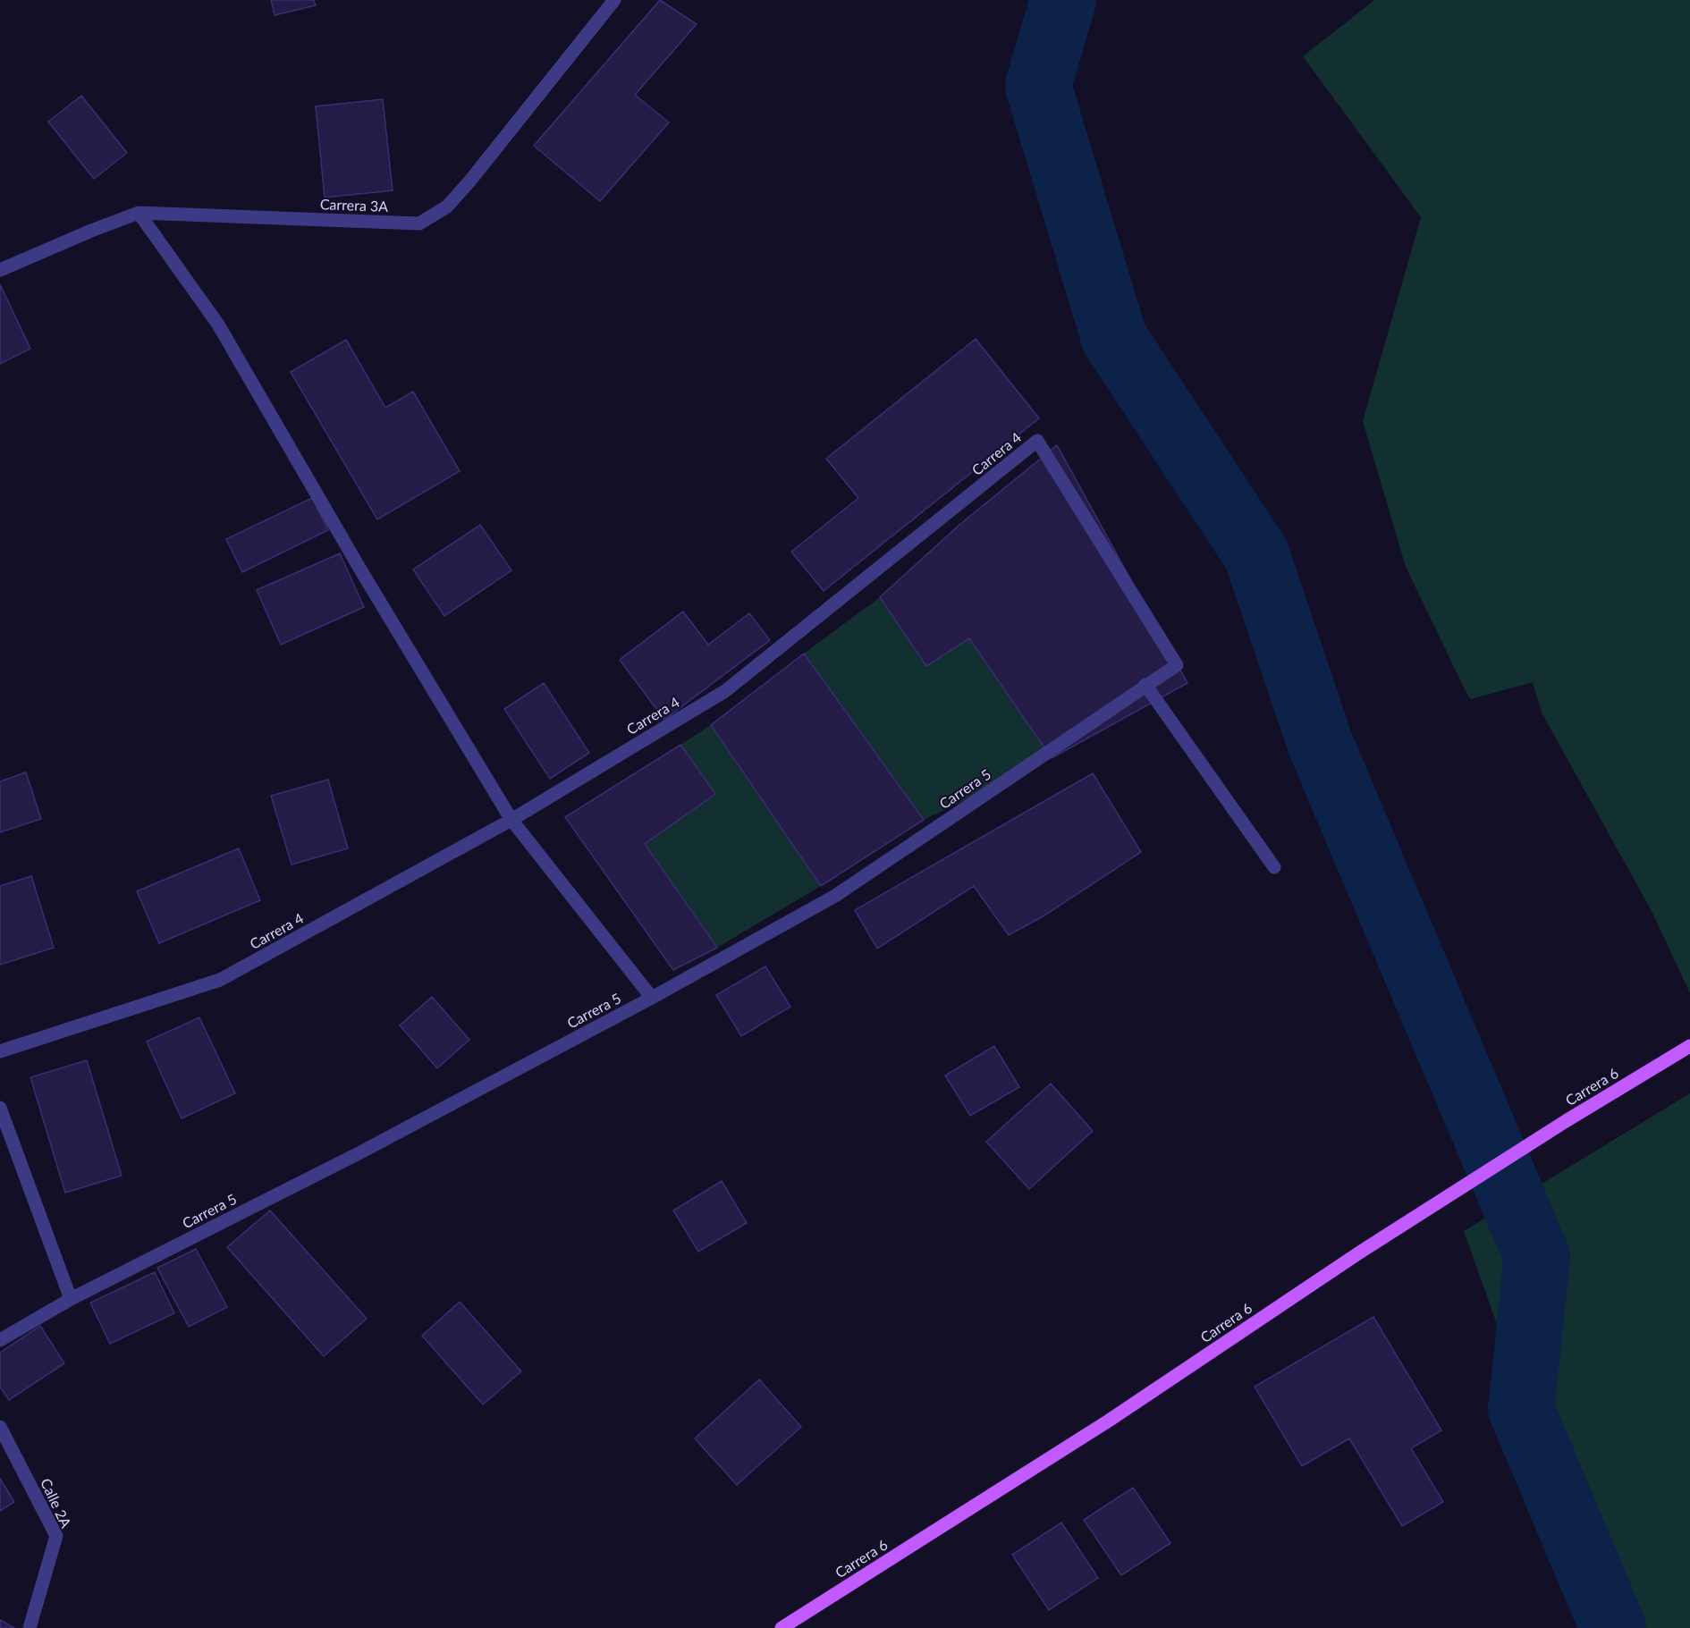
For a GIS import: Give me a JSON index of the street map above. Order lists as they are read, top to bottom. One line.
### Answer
{"streets":{"main road":["Carrera 6"],"street":["Carrera 3A","Carrera 4","Carrera 5","Calle 2A"]},"crossings":[["Carrera 4","Carrera 5"]]}
